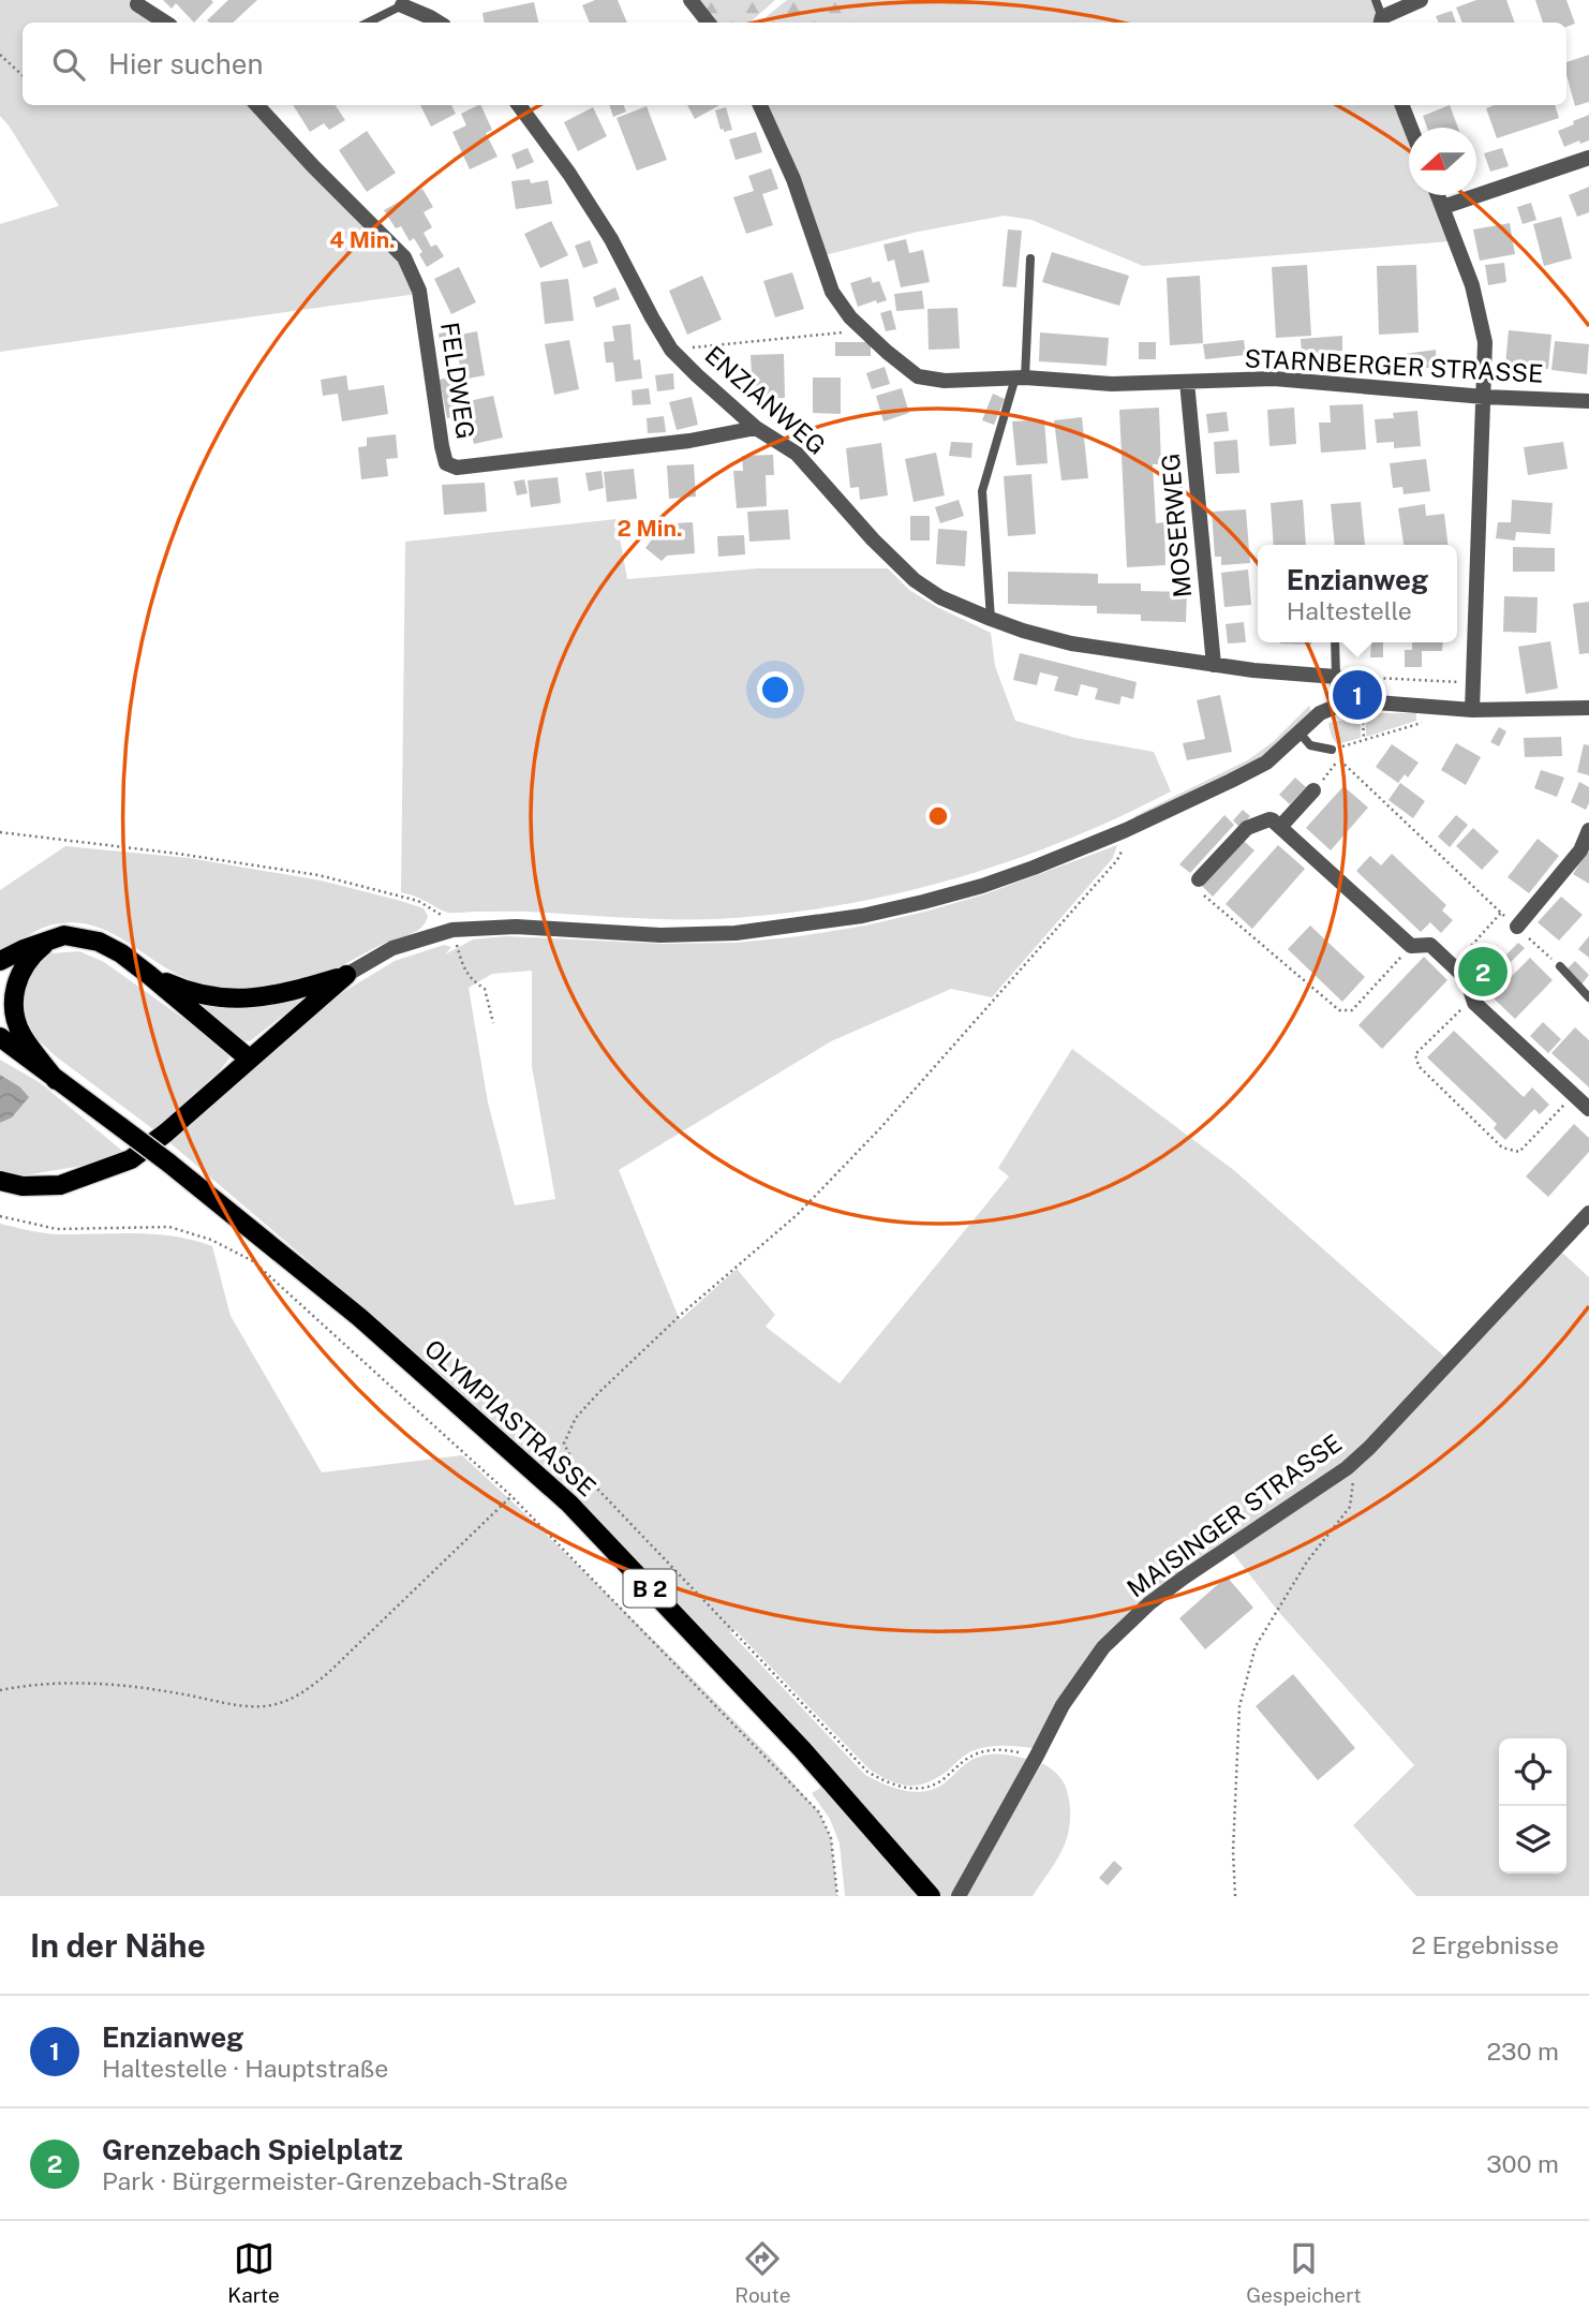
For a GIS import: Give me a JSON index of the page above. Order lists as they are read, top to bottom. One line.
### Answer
{"streets":{"main road":["OLYMPIASTRASSE","B 2"],"street":["STARNBERGER STRASSE","FELDWEG","ENZIANWEG","MOSERWEG","MAISINGER STRASSE"]},"crossings":[["STARNBERGER STRASSE","MOSERWEG"],["FELDWEG","ENZIANWEG"],["ENZIANWEG","MOSERWEG"]],"north":"left","page":{"search":"Hier suchen","popup":["Enzianweg","Haltestelle"],"pins":["1","2"],"heading":["In der Nähe","2 Ergebnisse"],"list":[{"mark":"1","name":"Enzianweg","note":"Haltestelle · Hauptstraße","value":"230 m"},{"mark":"2","name":"Grenzebach Spielplatz","note":"Park · Bürgermeister-Grenzebach-Straße","value":"300 m"}],"nav":["Karte","Route","Gespeichert"]},"rings":["4 Min.","2 Min."]}
